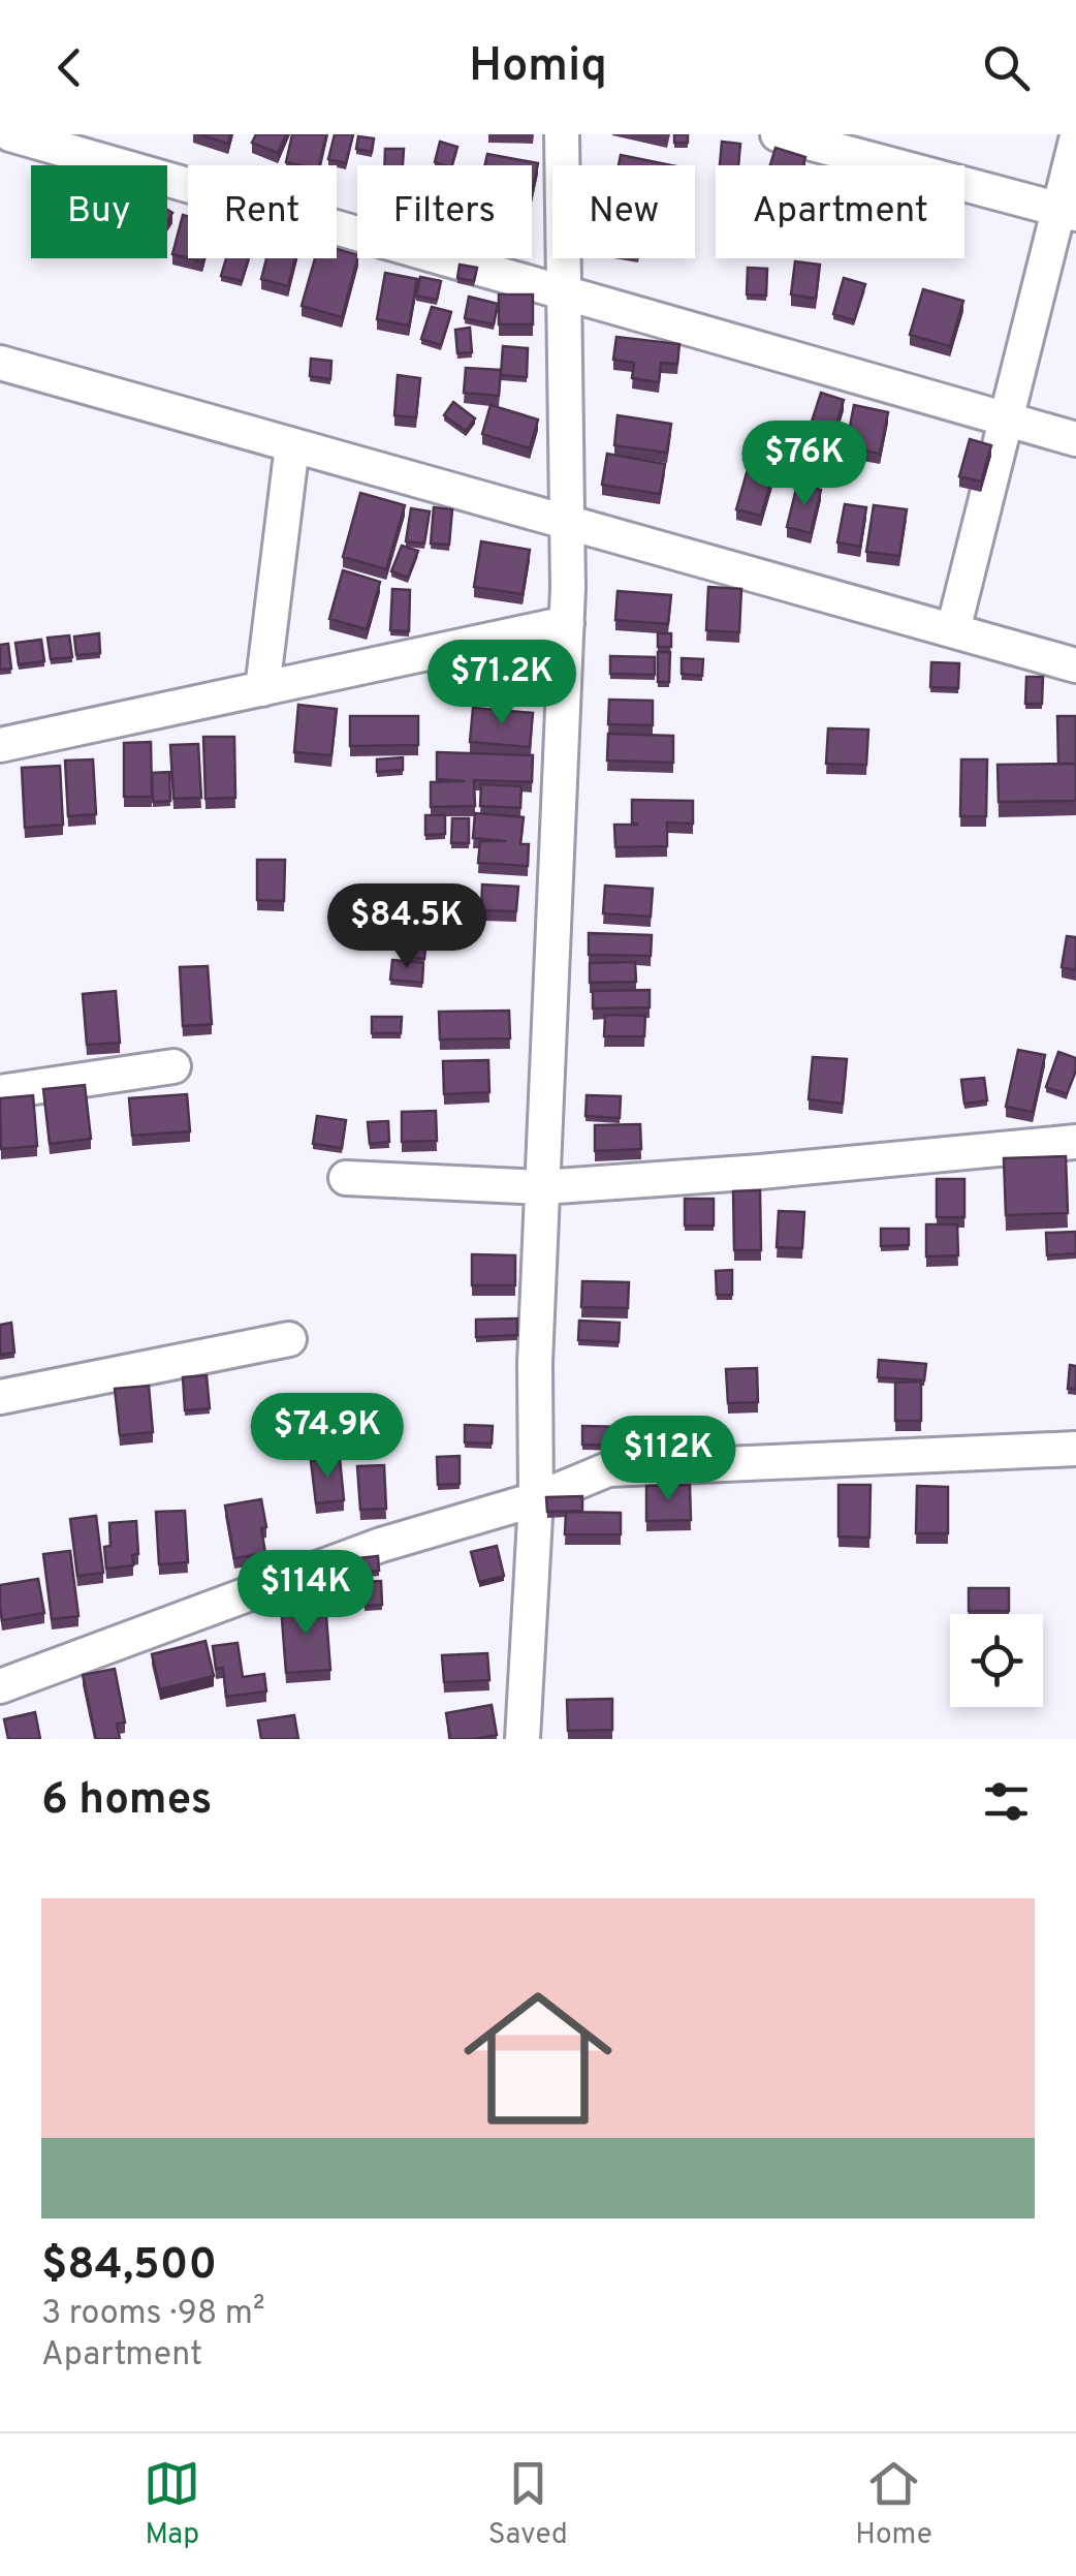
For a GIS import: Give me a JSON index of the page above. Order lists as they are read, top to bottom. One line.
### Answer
{"page":{"header":"Homiq","chip":["Buy","Rent","Filters","New","Apartment"],"price":["$76K","$71.2K","$84.5K","$74.9K","$112K","$114K"],"heading":"6 homes","list":[{"name":"$84,500","note":"3 rooms · 98 m² · Apartment"}],"tabs":["Map","Saved","Home"]}}
